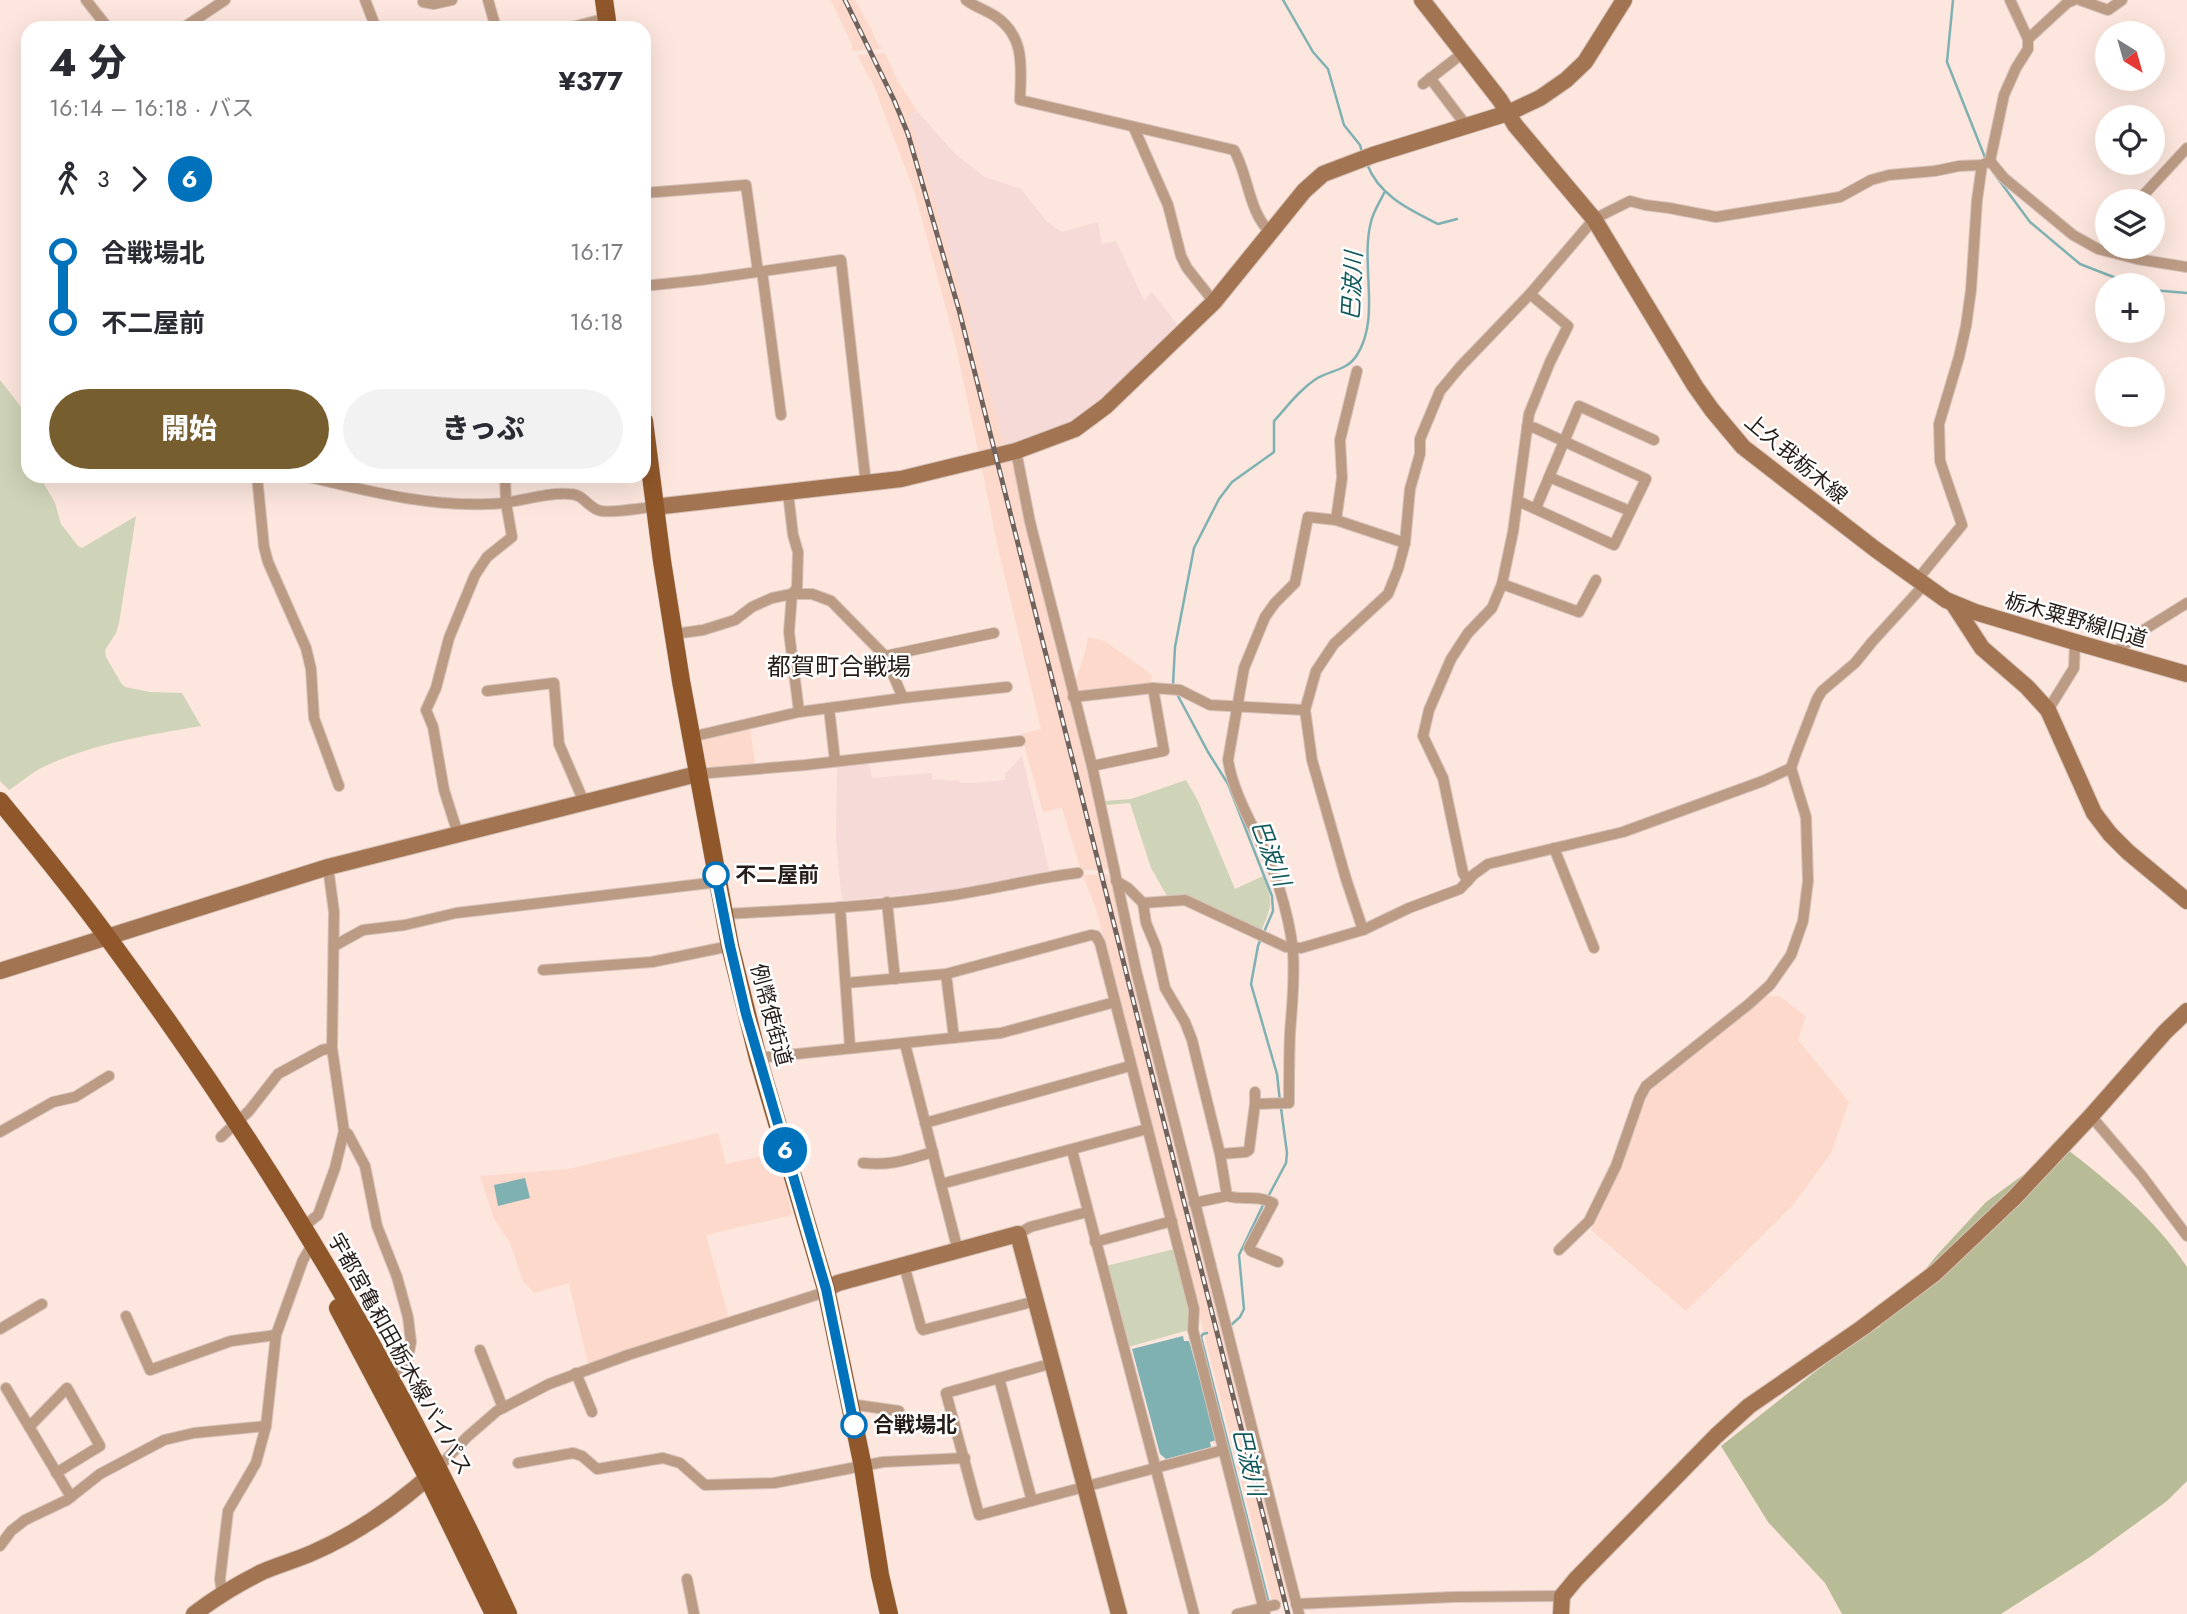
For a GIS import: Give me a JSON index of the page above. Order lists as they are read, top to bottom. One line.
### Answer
{"streets":{"main road":["例幣使街道","宇都宮亀和田栃木線バイパス"],"street":["上久我栃木線","栃木粟野線旧道"]},"crossings":[["上久我栃木線","栃木粟野線旧道"]],"districts":["都賀町合戦場"],"water":["巴波川"],"places":["不二屋前","合戦場北"],"lines":["bus line 6"],"north":"bottom right","page":{"on_map":"6","map_buttons":["+","−"],"heading":["4 分","16:14 – 16:18 · バス","¥377"],"legs":["3","6"],"list":[{"name":"合戦場北","value":"16:17"},{"name":"不二屋前","value":"16:18"}],"buttons":["開始","きっぷ"]}}
